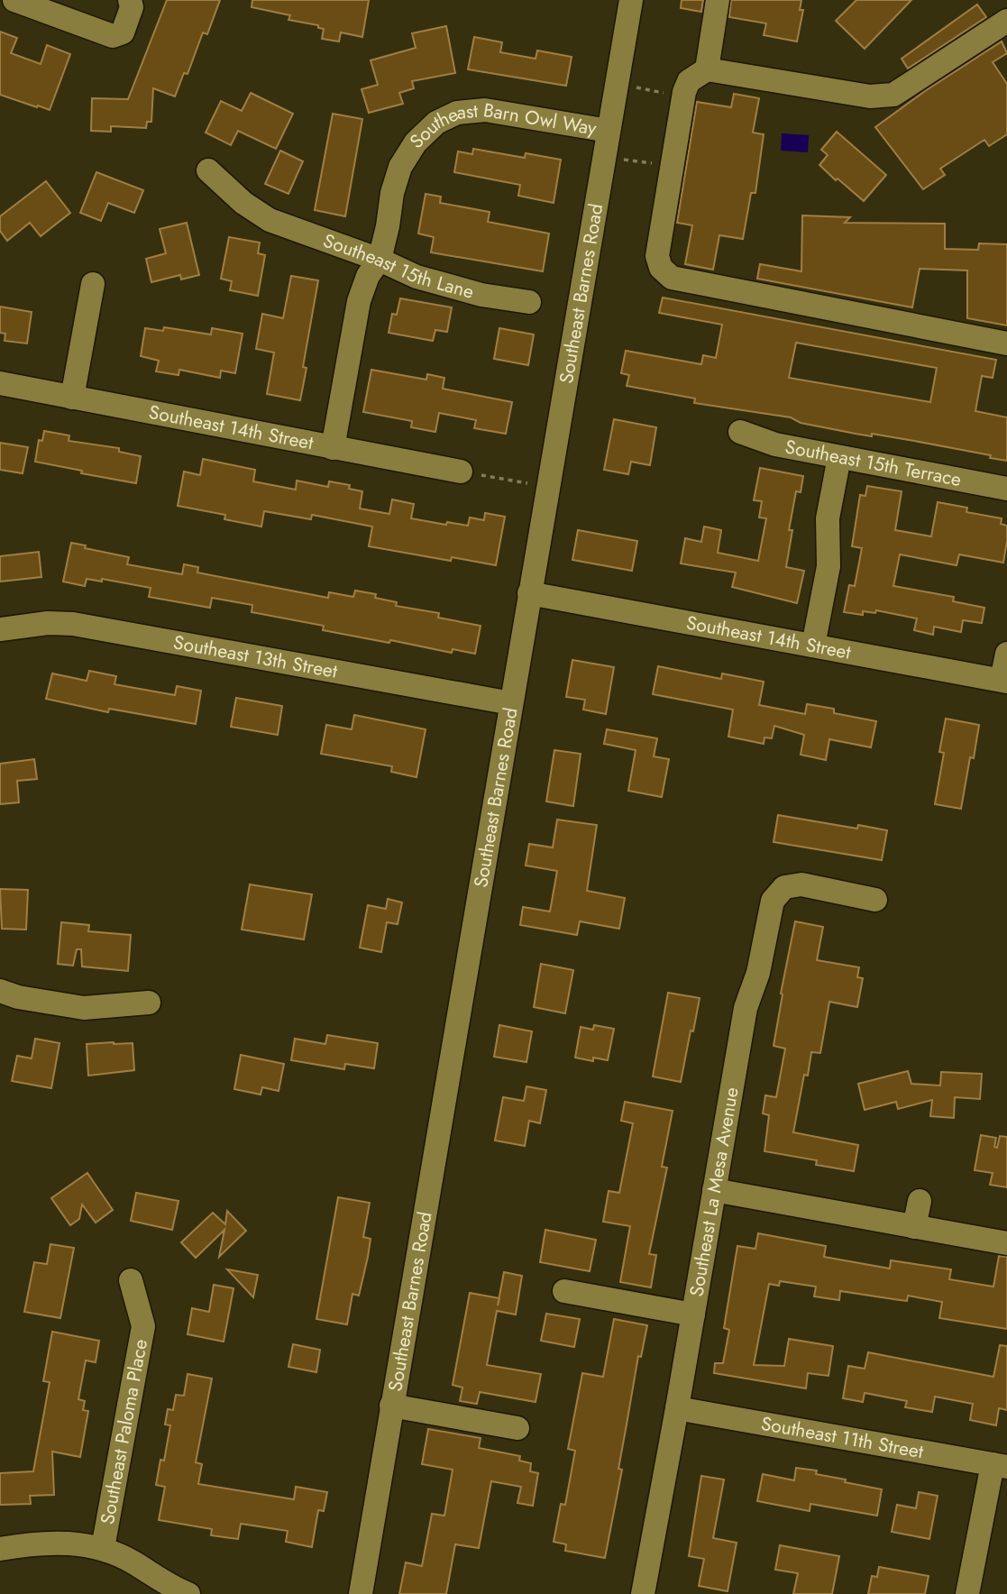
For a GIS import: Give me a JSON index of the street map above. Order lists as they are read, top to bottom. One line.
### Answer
{"streets":{"street":["Southeast Barn Owl Way","Southeast 15th Lane","Southeast Barnes Road","Southeast 14th Street","Southeast 15th Terrace","Southeast 13th Street","Southeast La Mesa Avenue","Southeast Paloma Place","Southeast 11th Street"]},"crossings":[["Southeast Barn Owl Way","Southeast 15th Lane"],["Southeast Barn Owl Way","Southeast Barnes Road"],["Southeast Barn Owl Way","Southeast 14th Street"],["Southeast Barnes Road","Southeast 14th Street"],["Southeast Barnes Road","Southeast 13th Street"],["Southeast La Mesa Avenue","Southeast 11th Street"]]}
